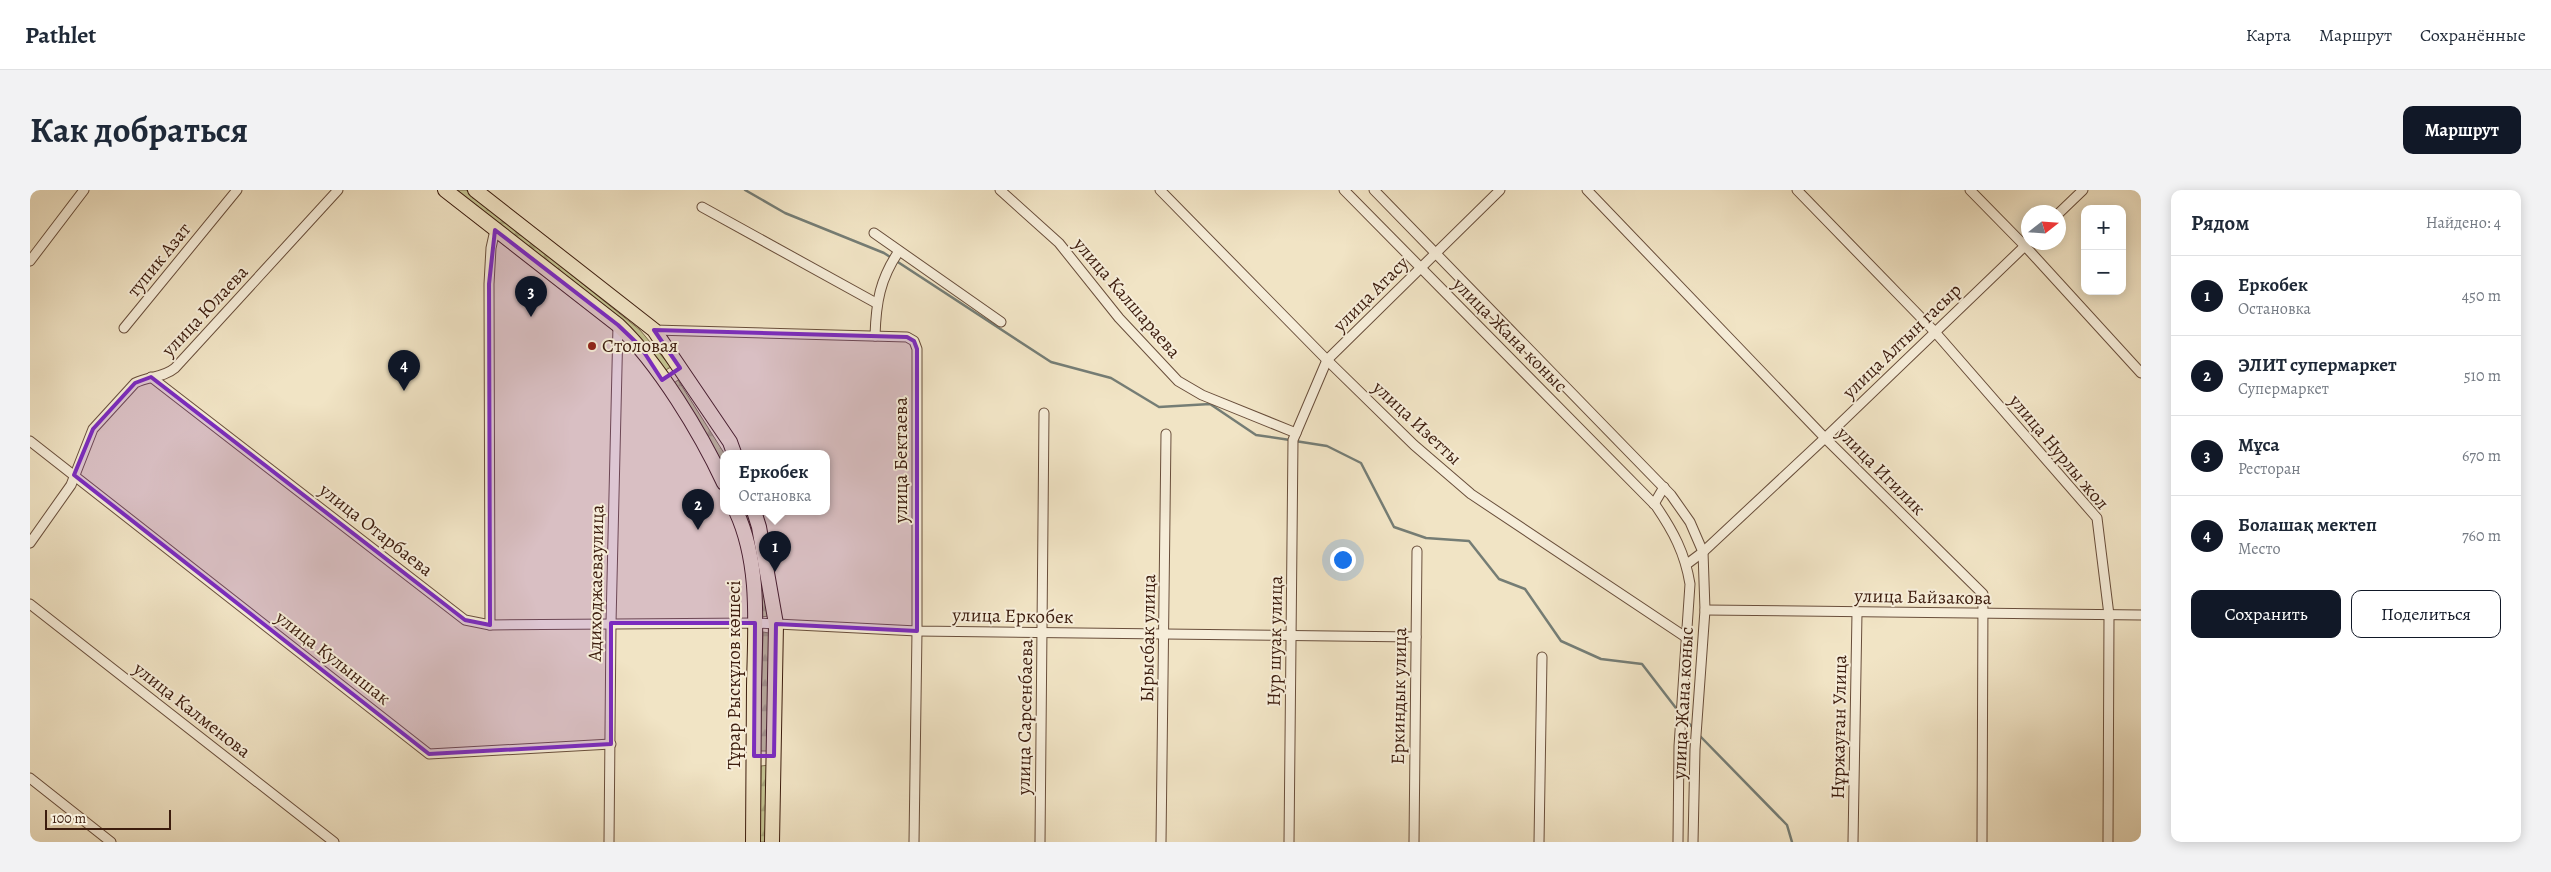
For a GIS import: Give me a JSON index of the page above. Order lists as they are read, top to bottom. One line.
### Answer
{"streets":{"main road":["Тұрар Рыскұлов көшесі"],"street":["тупик Азат","улица Атасу","улица Калшараева","улица Юлаева","улица Жана коныс","улица Алтын гасыр","улица Изетты","улица Нурлы жол","улица Бектаева","улица Игилик","улица Отарбаева","Адиходжаеваулица","улица Байзакова","улица Еркобек","Ырысбак улица","Нур шуак улица","улица Кулыншак","Еркиндык улица","улица Калменова","улица Сарсенбаева","Нұржауған Улица"]},"crossings":[["улица Атасу","улица Калшараева"],["улица Атасу","улица Жана коныс"],["улица Атасу","улица Изетты"],["улица Атасу","Нур шуак улица"],["улица Калшараева","Нур шуак улица"],["улица Юлаева","улица Отарбаева"],["улица Юлаева","улица Кулыншак"],["улица Жана коныс","улица Алтын гасыр"],["улица Жана коныс","улица Изетты"],["улица Жана коныс","улица Байзакова"],["улица Алтын гасыр","улица Нурлы жол"],["улица Алтын гасыр","улица Игилик"],["улица Нурлы жол","улица Байзакова"],["улица Бектаева","улица Еркобек"],["улица Игилик","улица Байзакова"],["улица Отарбаева","Адиходжаеваулица"],["улица Отарбаева","улица Еркобек"],["Адиходжаеваулица","улица Еркобек"],["Адиходжаеваулица","улица Кулыншак"],["улица Байзакова","Нұржауған Улица"],["улица Еркобек","Ырысбак улица"],["улица Еркобек","Нур шуак улица"],["улица Еркобек","Тұрар Рыскұлов көшесі"],["улица Еркобек","Еркиндык улица"],["улица Еркобек","улица Сарсенбаева"]],"places":["Столовая"],"scale_bar":"100 m","north":"right","page":{"header":"Pathlet","nav":["Карта","Маршрут","Сохранённые"],"title":"Как добраться","buttons":["Маршрут",["Сохранить","Поделиться"]],"heading":["Рядом","Найдено: 4"],"map_buttons":["+","−"],"list":[{"mark":"1","name":"Еркобек","note":"Остановка","value":"450 m"},{"mark":"2","name":"ЭЛИТ супермаркет","note":"Супермаркет","value":"510 m"},{"mark":"3","name":"Мұса","note":"Ресторан","value":"670 m"},{"mark":"4","name":"Болашақ мектеп","note":"Место","value":"760 m"}],"pins":["3","4","2","1"],"popup":["Еркобек","Остановка"],"scale":"100 m"}}
